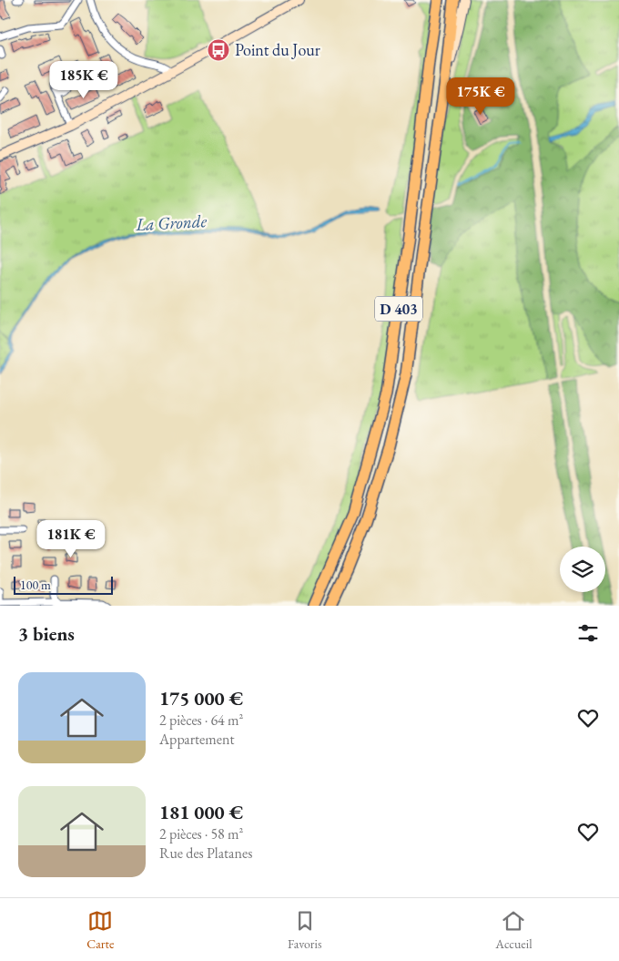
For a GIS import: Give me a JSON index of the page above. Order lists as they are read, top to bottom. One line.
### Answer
{"streets":{"main road":["D 403"]},"water":["La Gronde"],"places":{"bus stop":["Point du Jour"]},"scale_bar":"100 m","page":{"price":["185K €","175K €","181K €"],"scale":"100 m","heading":"3 biens","list":[{"name":"175 000 €","note":"2 pièces · 64 m² · Appartement"},{"name":"181 000 €","note":"2 pièces · 58 m² · Rue des Platanes"}],"tabs":["Carte","Favoris","Accueil"]}}
